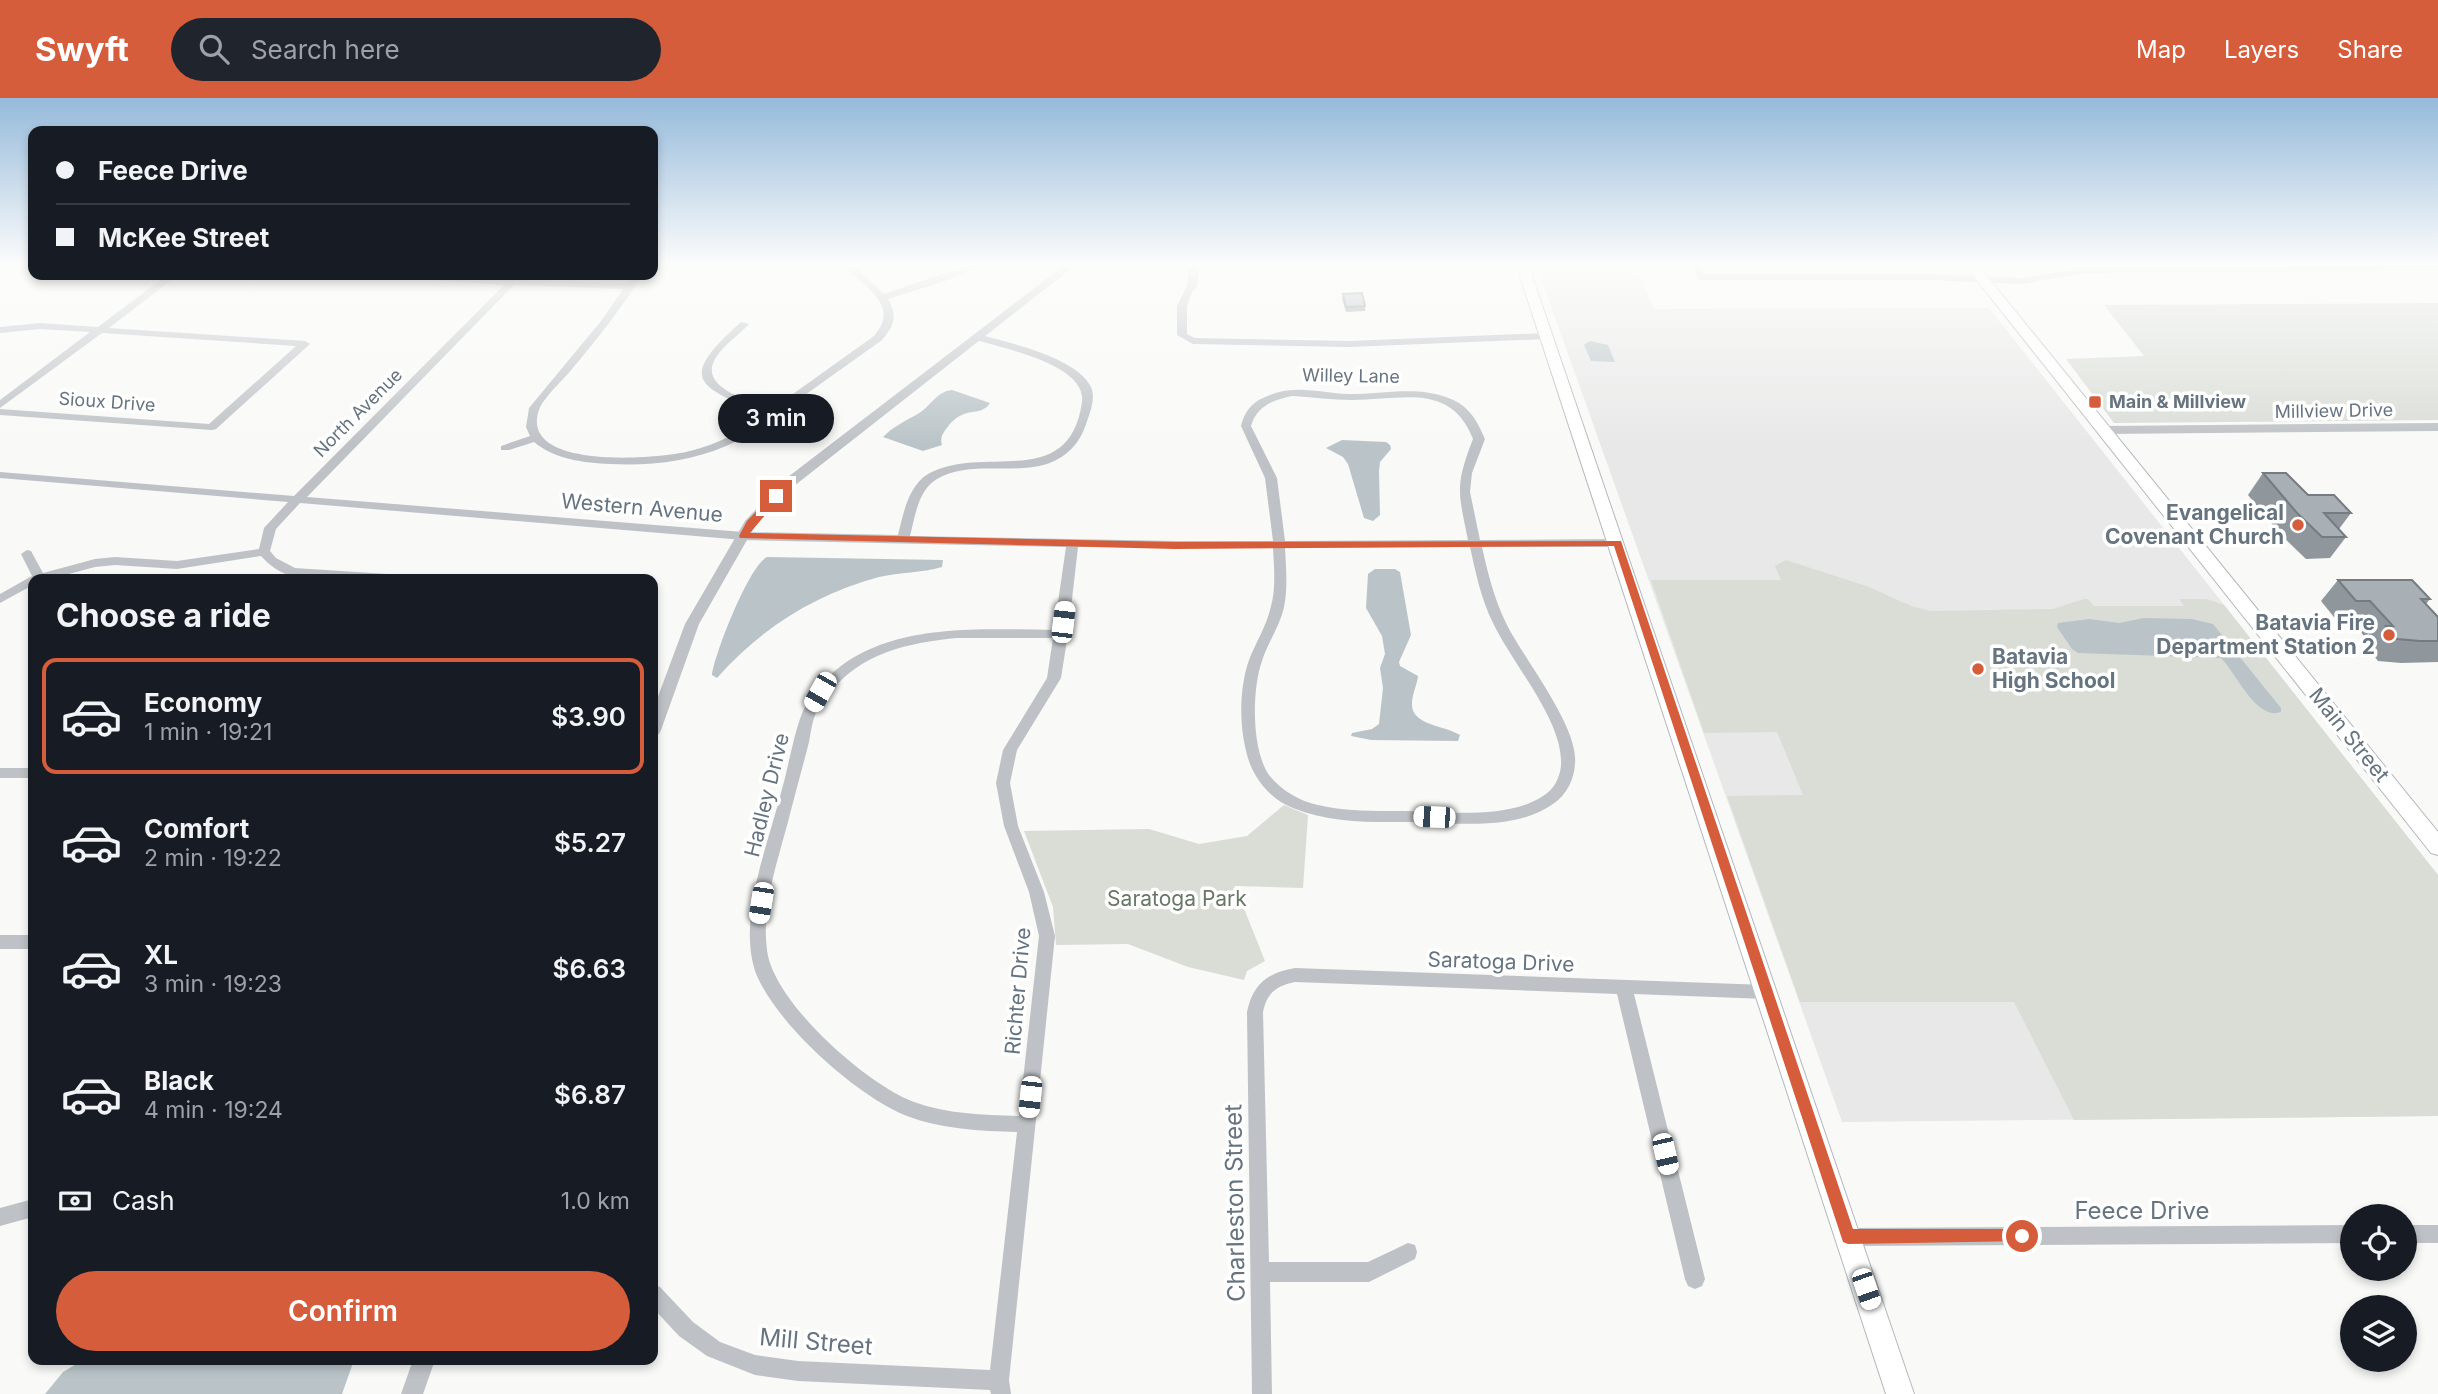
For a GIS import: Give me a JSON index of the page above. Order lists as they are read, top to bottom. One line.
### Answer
{"streets":{"main road":["Main Street"],"street":["Willey Lane","Sioux Drive","Millview Drive","North Avenue","Western Avenue","Hadley Drive","Saratoga Drive","Richter Drive","Charleston Street","Feece Drive","Mill Street"]},"crossings":[["Willey Lane","Western Avenue"],["Millview Drive","Main Street"],["North Avenue","Western Avenue"],["Western Avenue","Richter Drive"],["Hadley Drive","Richter Drive"],["Saratoga Drive","Charleston Street"],["Richter Drive","Mill Street"]],"parks":["Saratoga Park"],"places":{"transit":["Main & Millview"],"other":["Evangelical Covenant Church","Batavia Fire Department Station 2","Batavia High School"]},"page":{"header":"Swyft","search":"Search here","nav":["Map","Layers","Share"],"banner":["Feece Drive","McKee Street"],"bubble":"3 min","heading":"Choose a ride","list":[{"name":"Economy","note":"1 min · 19:21","value":"$3.90"},{"name":"Comfort","note":"2 min · 19:22","value":"$5.27"},{"name":"XL","note":"3 min · 19:23","value":"$6.63"},{"name":"Black","note":"4 min · 19:24","value":"$6.87"}],"pay":["Cash","1.0 km"],"buttons":"Confirm"}}
